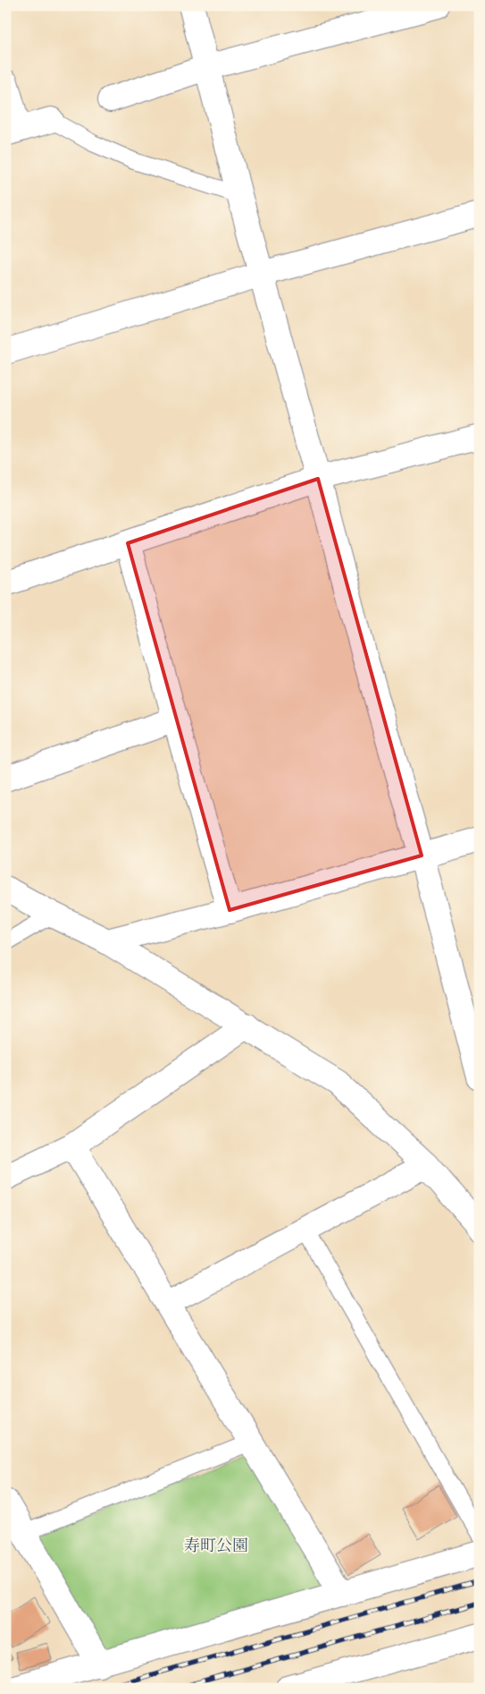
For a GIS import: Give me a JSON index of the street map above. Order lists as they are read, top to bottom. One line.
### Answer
{"parks":["寿町公園"]}
